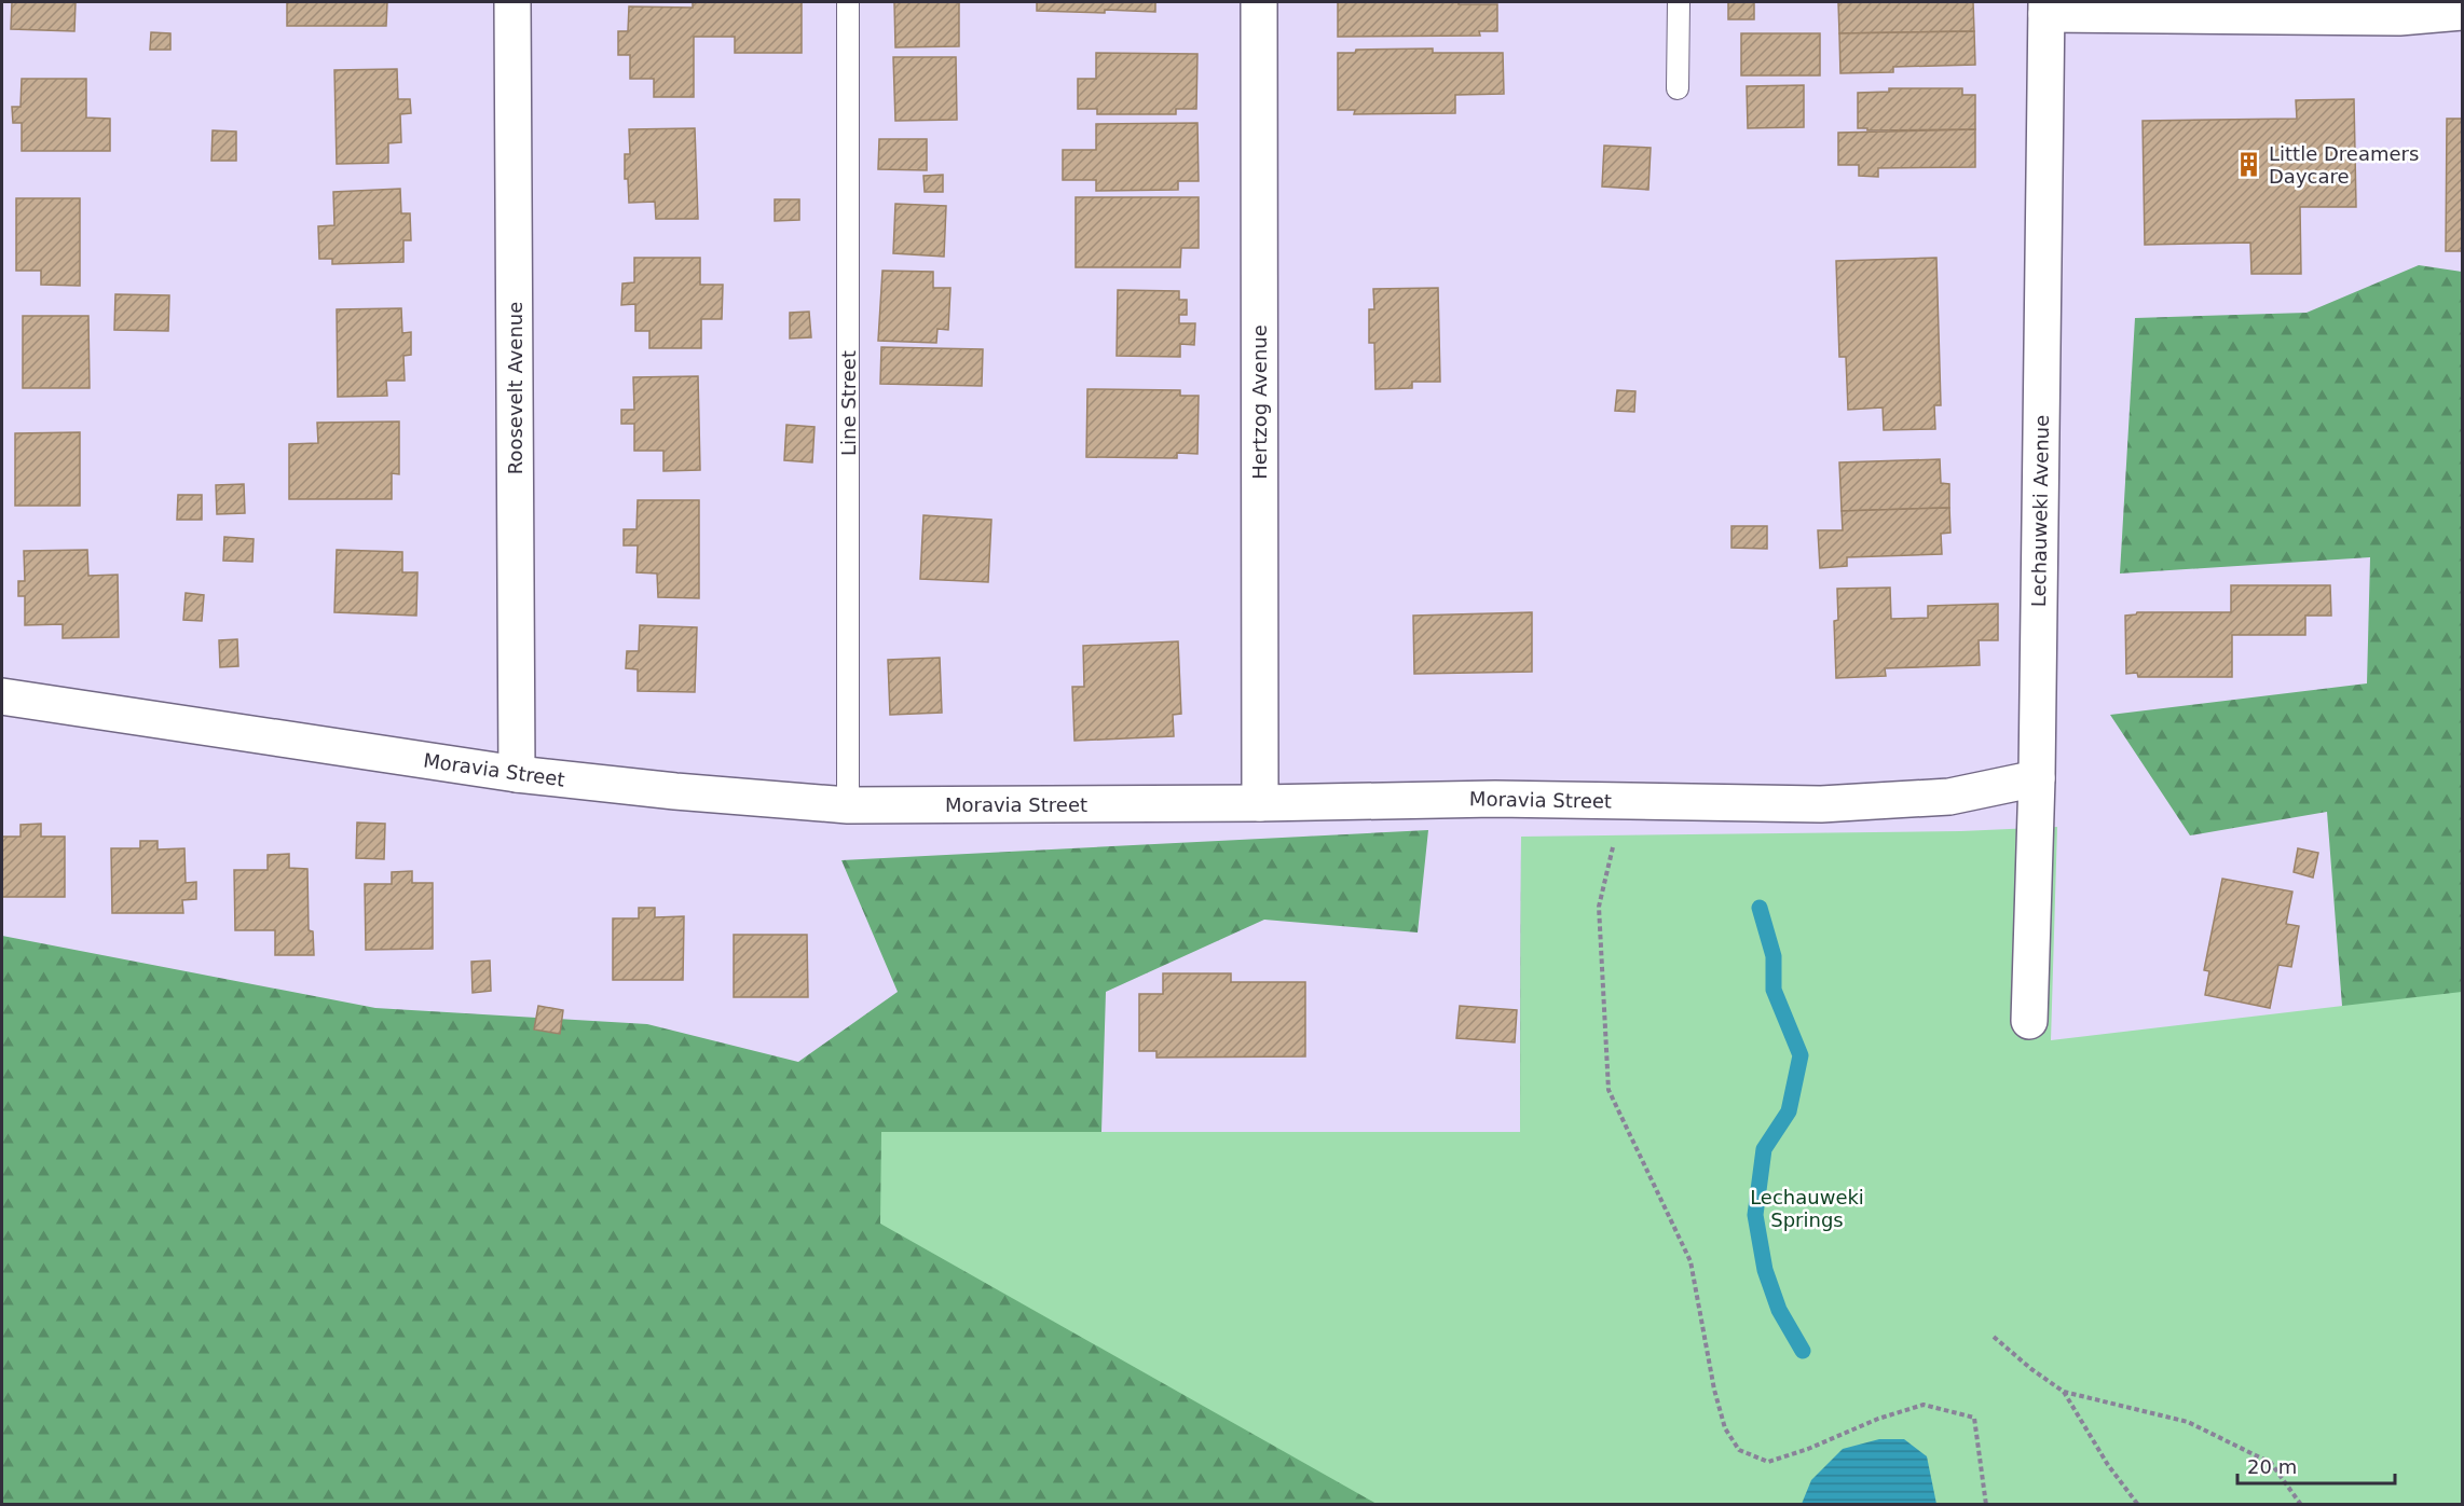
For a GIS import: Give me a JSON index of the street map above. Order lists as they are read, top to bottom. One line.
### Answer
{"streets":{"street":["Roosevelt Avenue","Hertzog Avenue","Lechauweki Avenue","Moravia Street"],"lane":["Line Street"]},"crossings":[["Roosevelt Avenue","Moravia Street"],["Hertzog Avenue","Moravia Street"],["Line Street","Moravia Street"],["Lechauweki Avenue","Moravia Street"]],"parks":["Lechauweki Springs"],"places":{"building":["Little Dreamers Daycare"]},"scale_bar":"20 m"}
